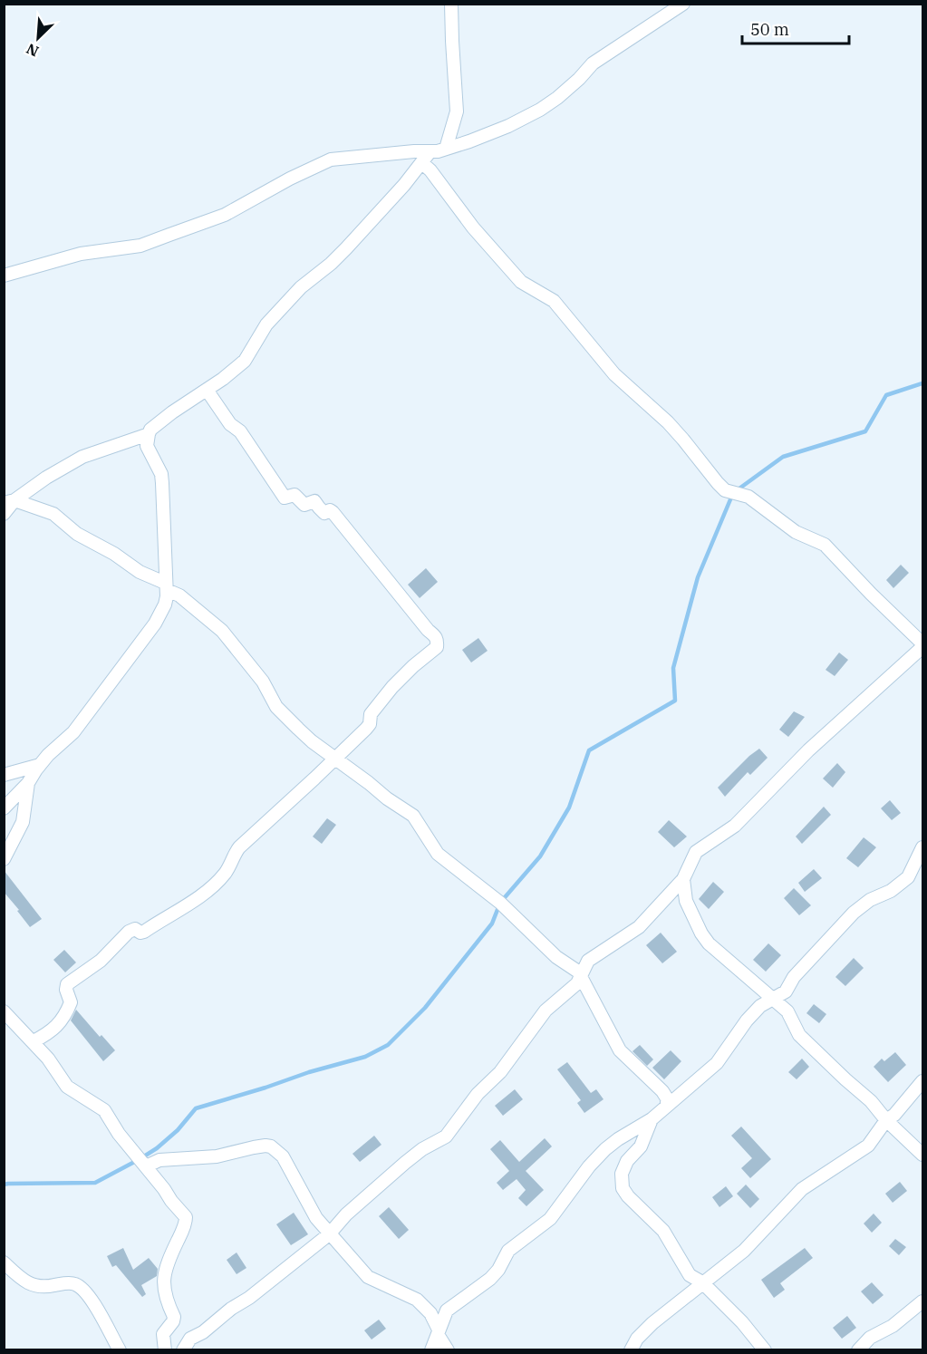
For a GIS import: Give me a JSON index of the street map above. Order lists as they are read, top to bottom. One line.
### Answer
{"scale_bar":"50 m","north":"bottom left"}
